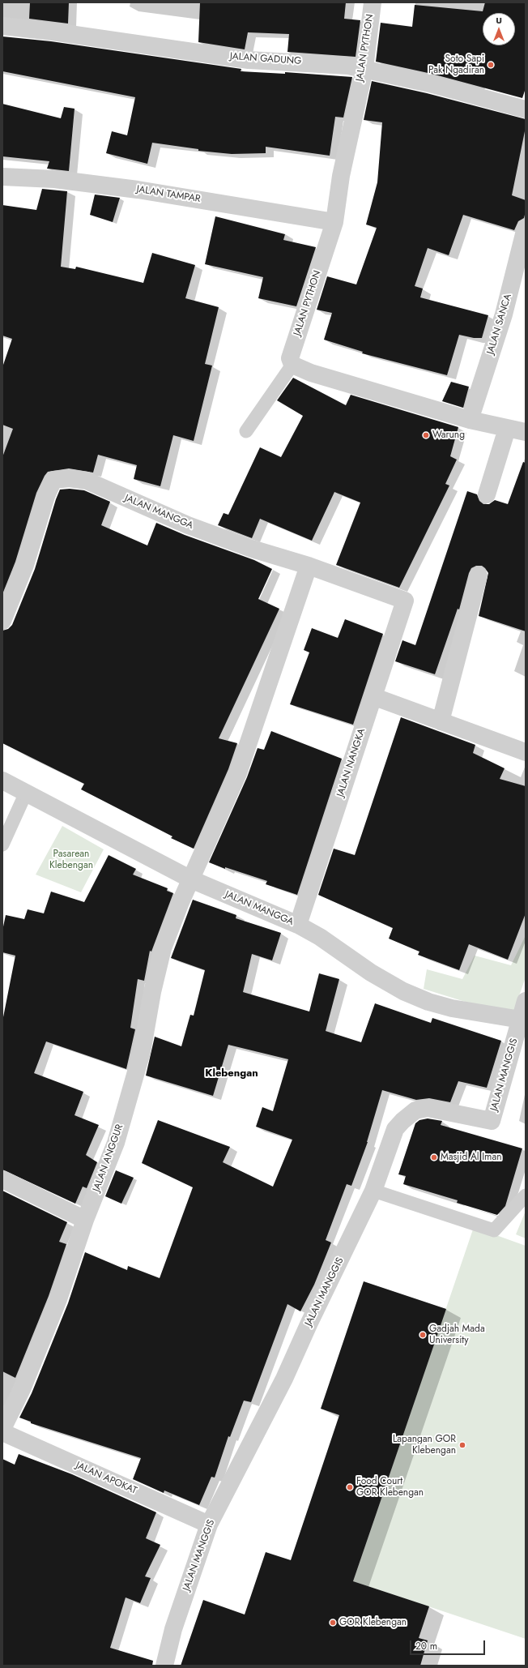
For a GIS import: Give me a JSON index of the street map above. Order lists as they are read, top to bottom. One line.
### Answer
{"streets":{"street":["JALAN PYTHON","JALAN GADUNG","JALAN TAMPAR","JALAN SANCA","JALAN MANGGA","JALAN NANGKA","JALAN MANGGIS","JALAN ANGGUR","JALAN APOKAT"]},"crossings":[["JALAN PYTHON","JALAN GADUNG"],["JALAN PYTHON","JALAN TAMPAR"],["JALAN MANGGA","JALAN NANGKA"],["JALAN MANGGA","JALAN MANGGIS"],["JALAN MANGGA","JALAN ANGGUR"],["JALAN MANGGIS","JALAN APOKAT"]],"districts":["Klebengan"],"parks":["Pasarean Klebengan"],"places":["Soto Sapi Pak Ngadiran","Warung","Masjid Al Iman","Gadjah Mada University","Lapangan GOR Klebengan","Food Court GOR Klebengan","GOR Klebengan"],"scale_bar":"20 m","north":"top"}
